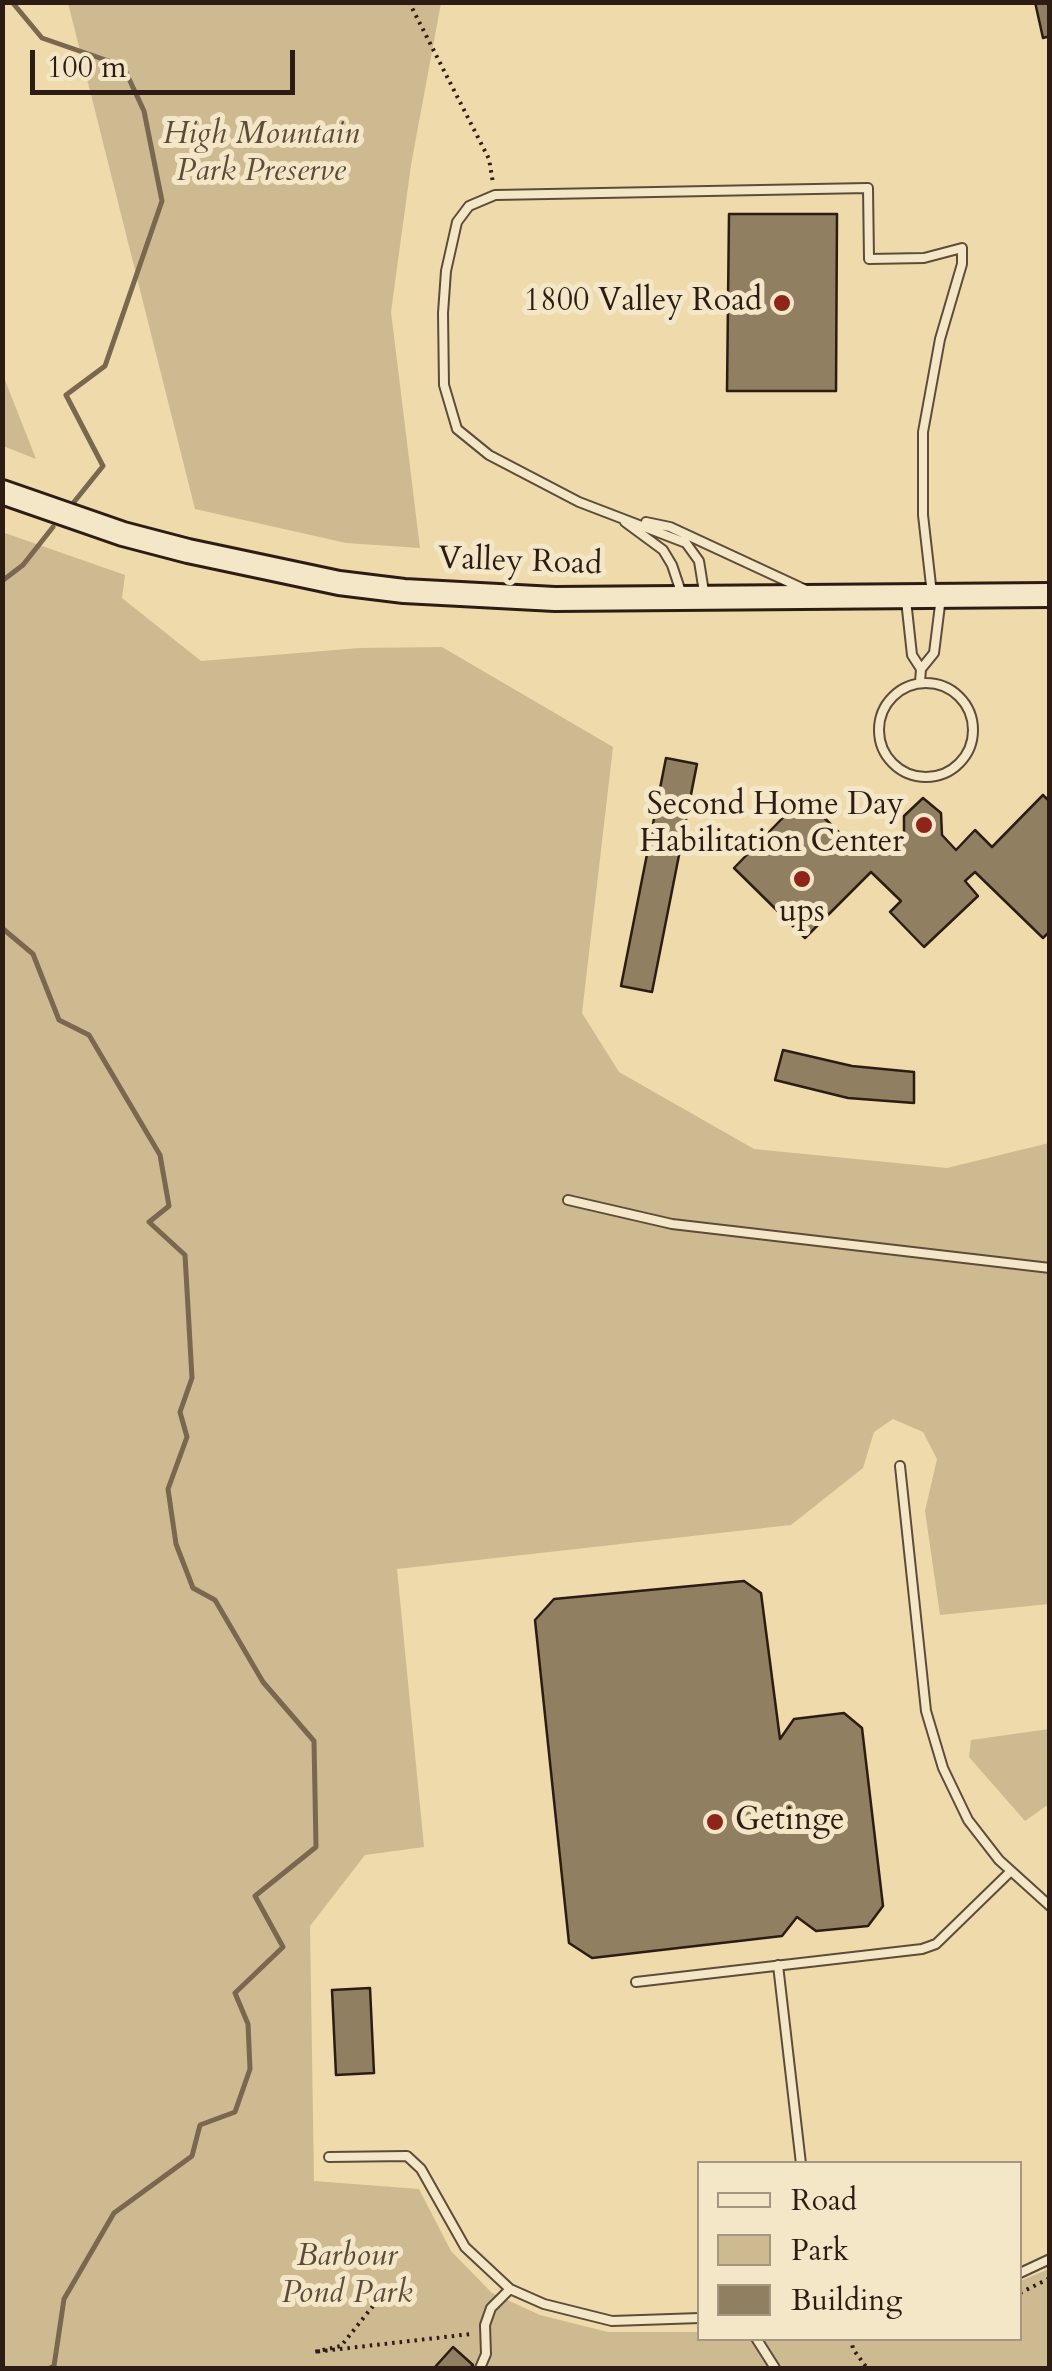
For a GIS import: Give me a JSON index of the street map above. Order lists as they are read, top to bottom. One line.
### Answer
{"streets":{"main road":["Valley Road"]},"parks":["High Mountain Park Preserve","Barbour Pond Park"],"places":["1800 Valley Road","Second Home Day Habilitation Center","ups","Getinge"],"legend":["Road","Park","Building"],"scale_bar":"100 m"}
